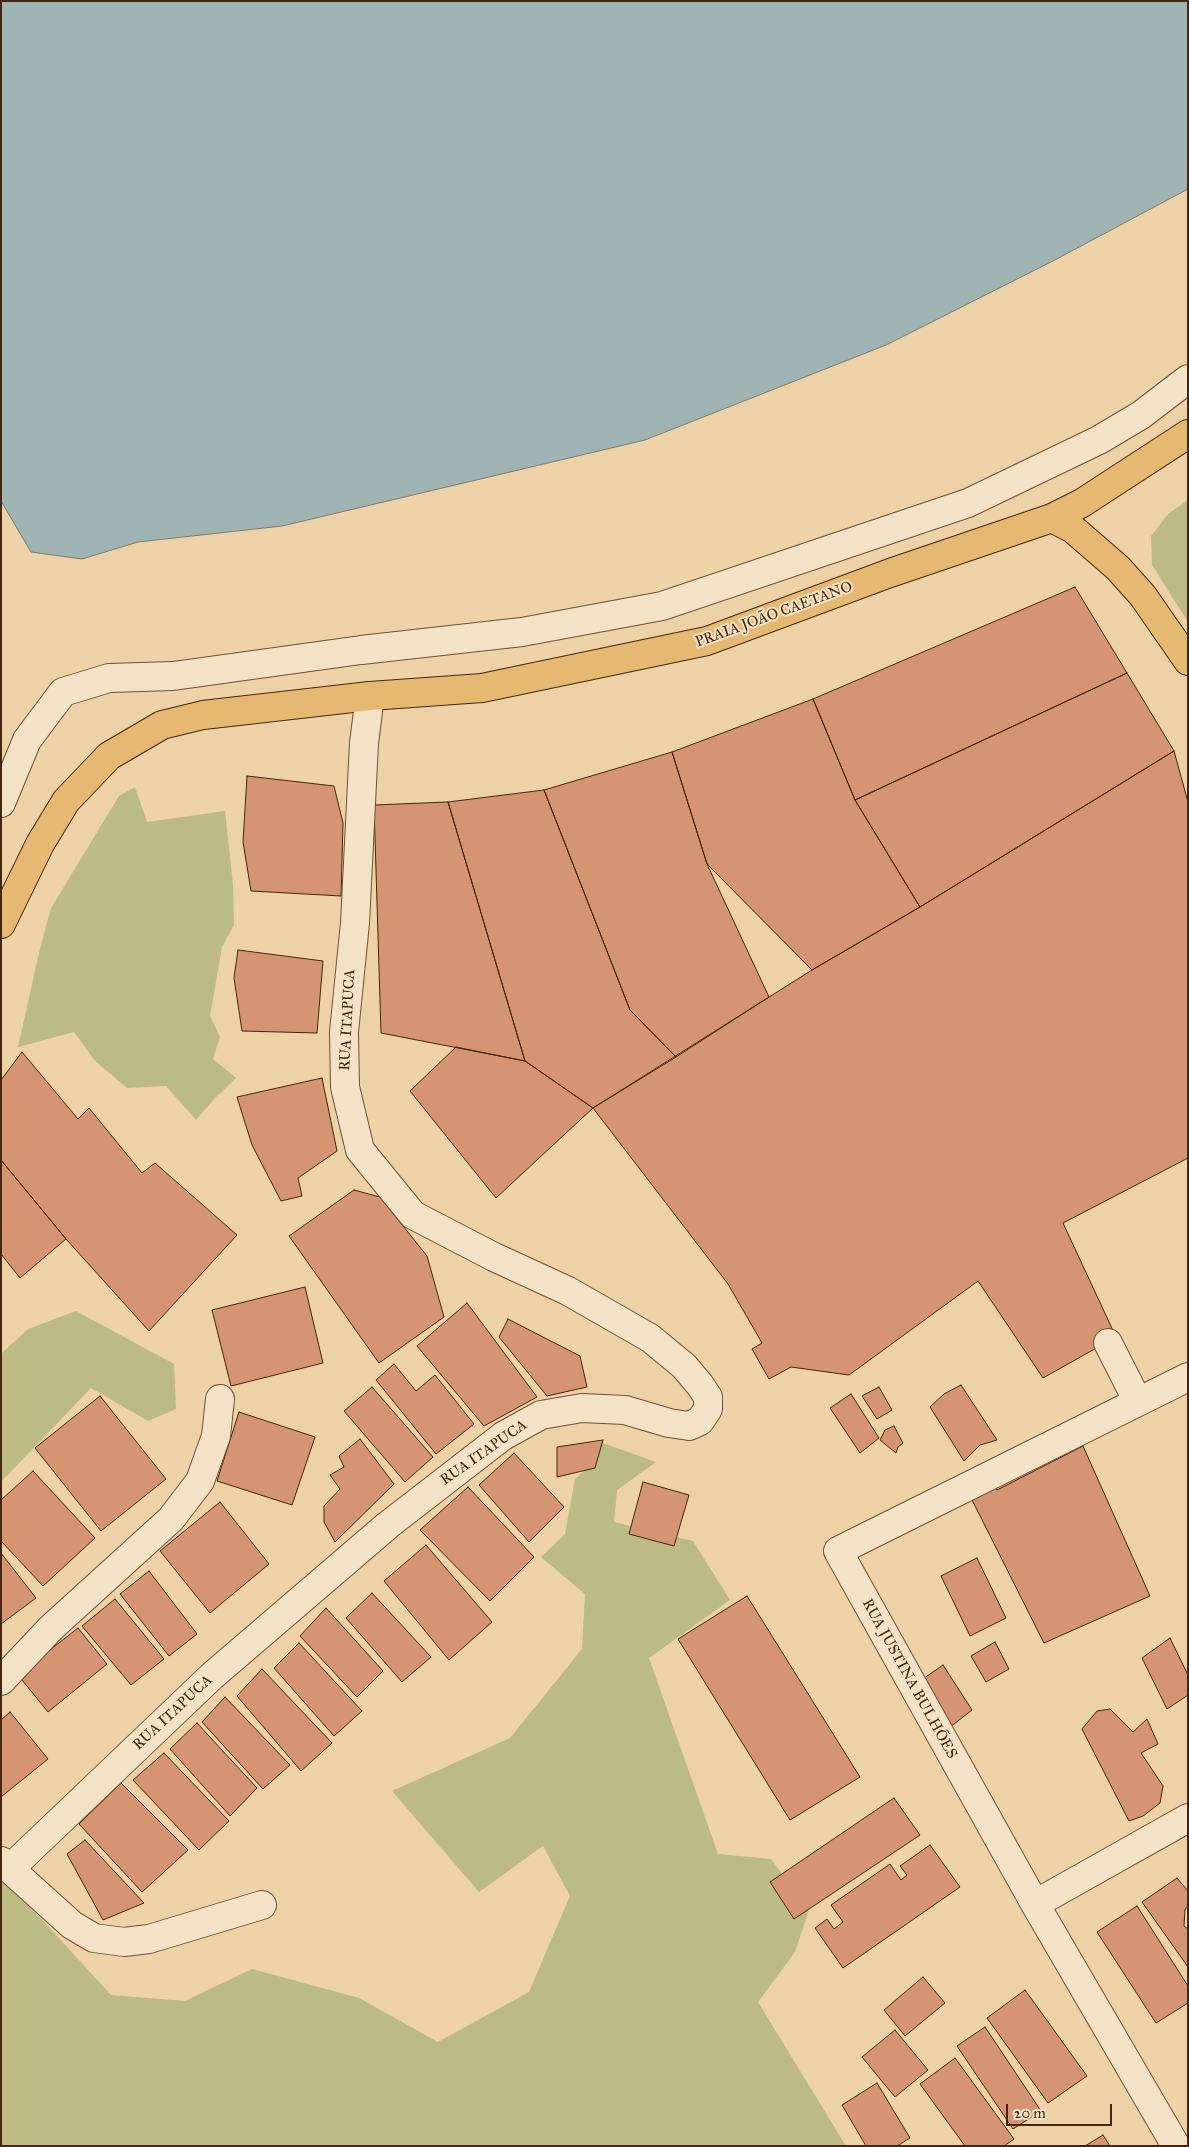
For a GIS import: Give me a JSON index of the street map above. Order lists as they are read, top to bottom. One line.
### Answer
{"streets":{"main road":["PRAIA JOÃO CAETANO"],"street":["RUA ITAPUCA","RUA JUSTINA BULHÕES"]},"crossings":[["PRAIA JOÃO CAETANO","RUA ITAPUCA"]],"scale_bar":"20 m"}
